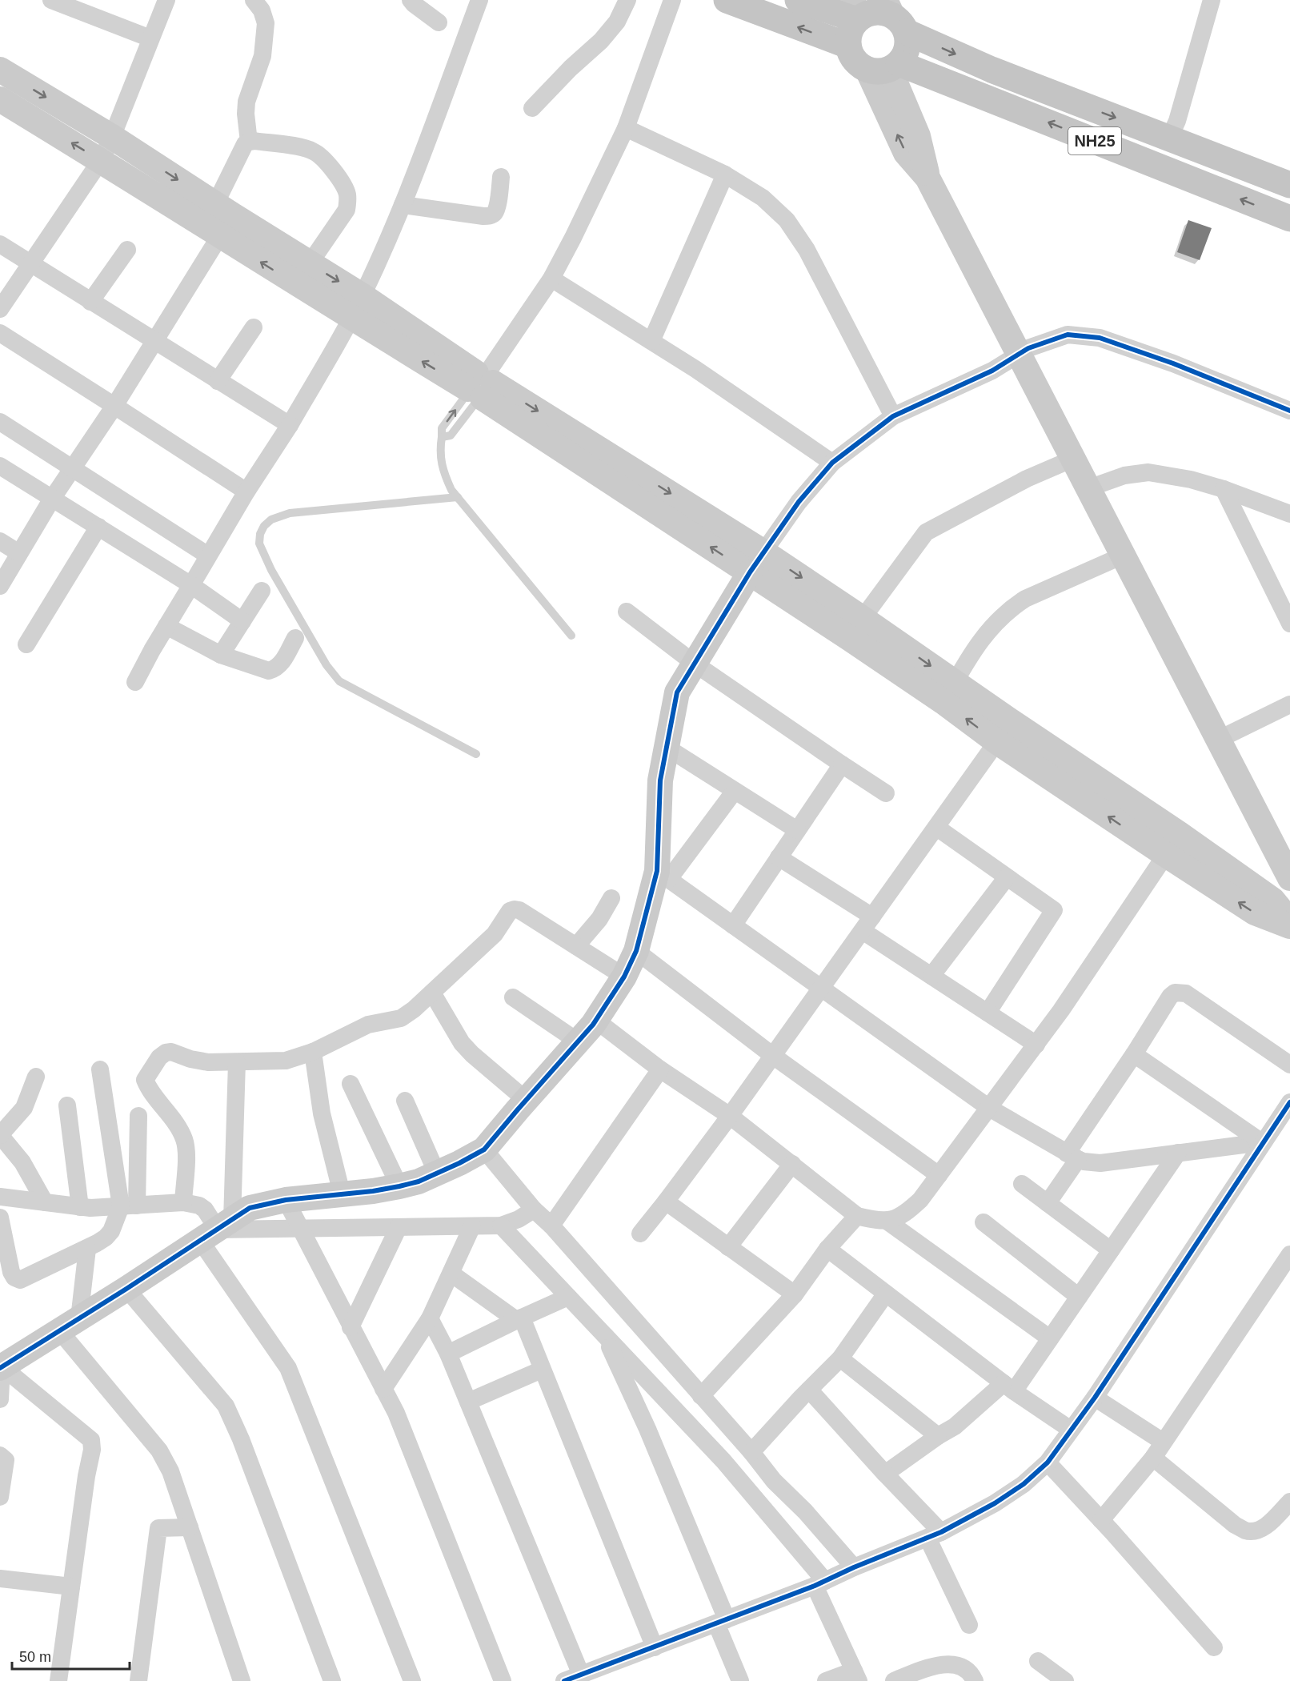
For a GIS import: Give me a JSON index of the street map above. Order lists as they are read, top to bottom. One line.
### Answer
{"streets":{"main road":["NH25"]},"scale_bar":"50 m"}
